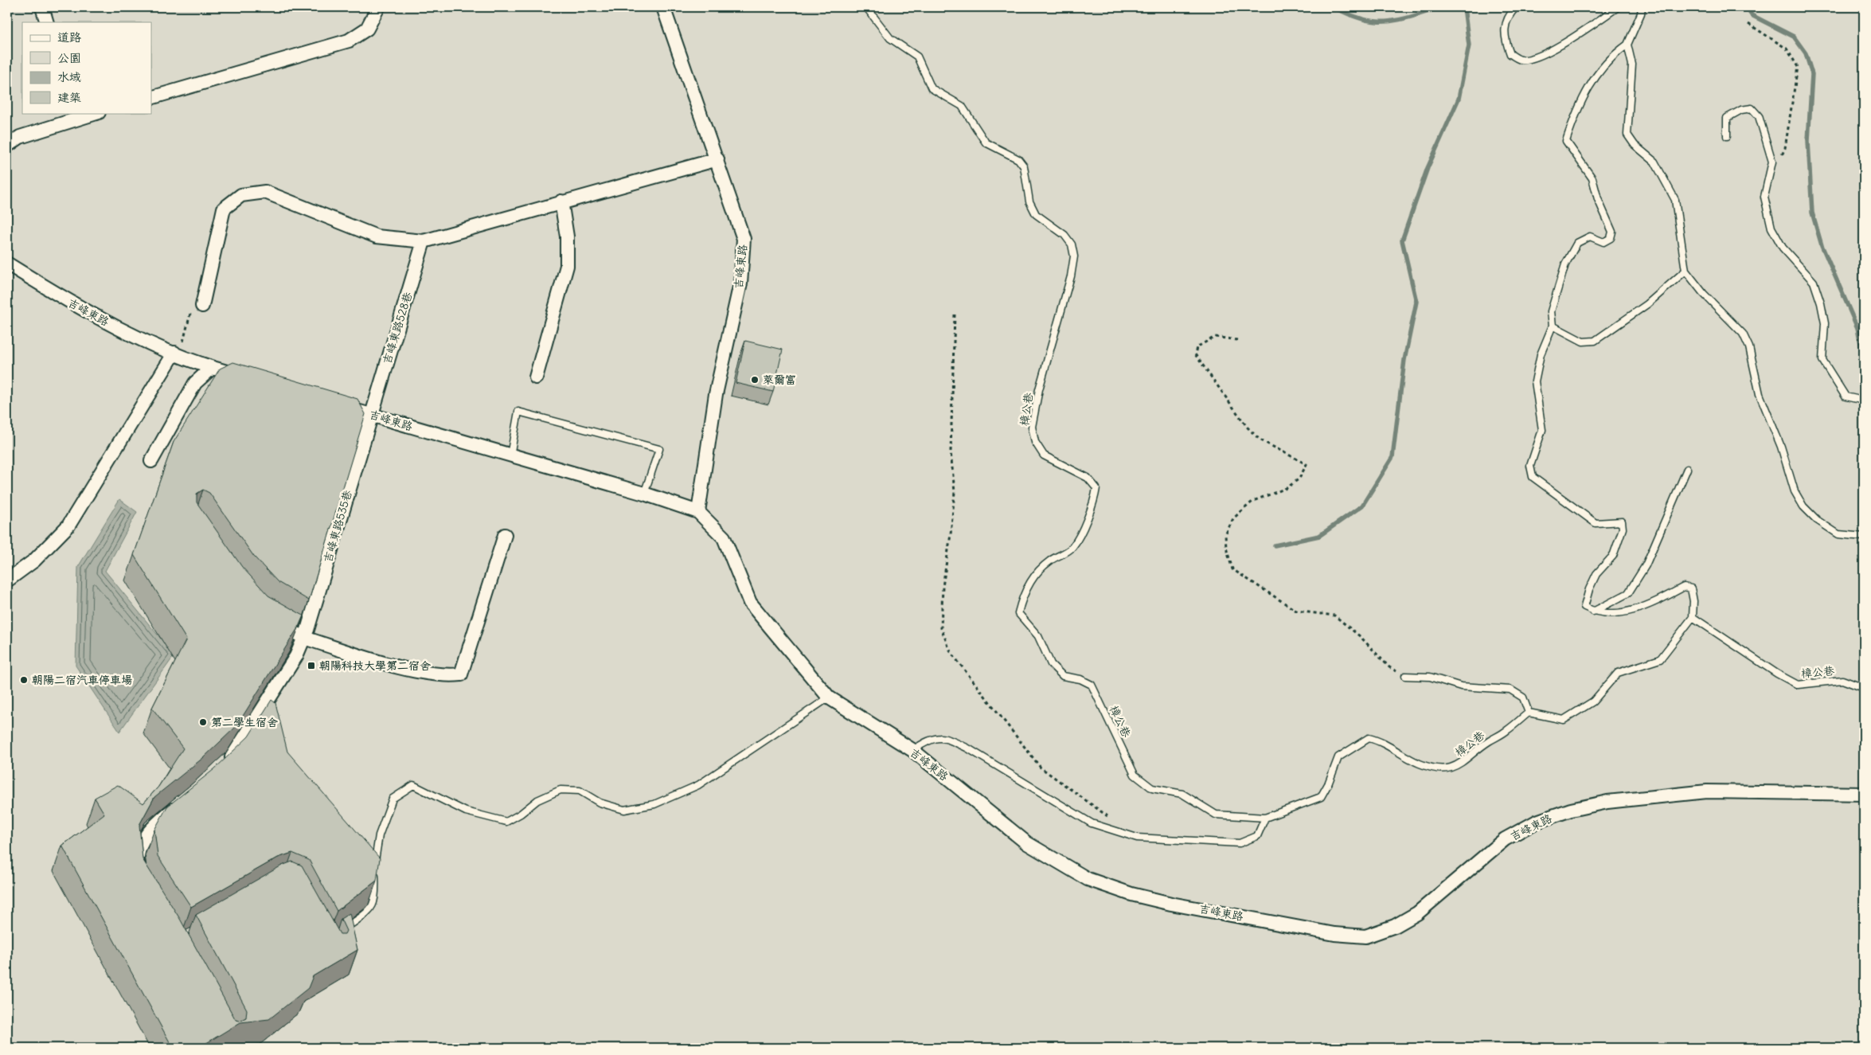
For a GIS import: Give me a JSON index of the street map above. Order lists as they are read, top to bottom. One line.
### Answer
{"streets":{"street":["吉峰東路","吉峰東路528巷","吉峰東路535巷"],"lane":["樟公巷"]},"crossings":[["吉峰東路","吉峰東路528巷"],["吉峰東路","吉峰東路535巷"],["吉峰東路528巷","吉峰東路535巷"]],"places":{"other":["萊爾富","朝陽二宿汽車停車場","第二學生宿舍"],"transit":["朝陽科技大學第二宿舍"]},"legend":["道路","公園","水域","建築"]}
